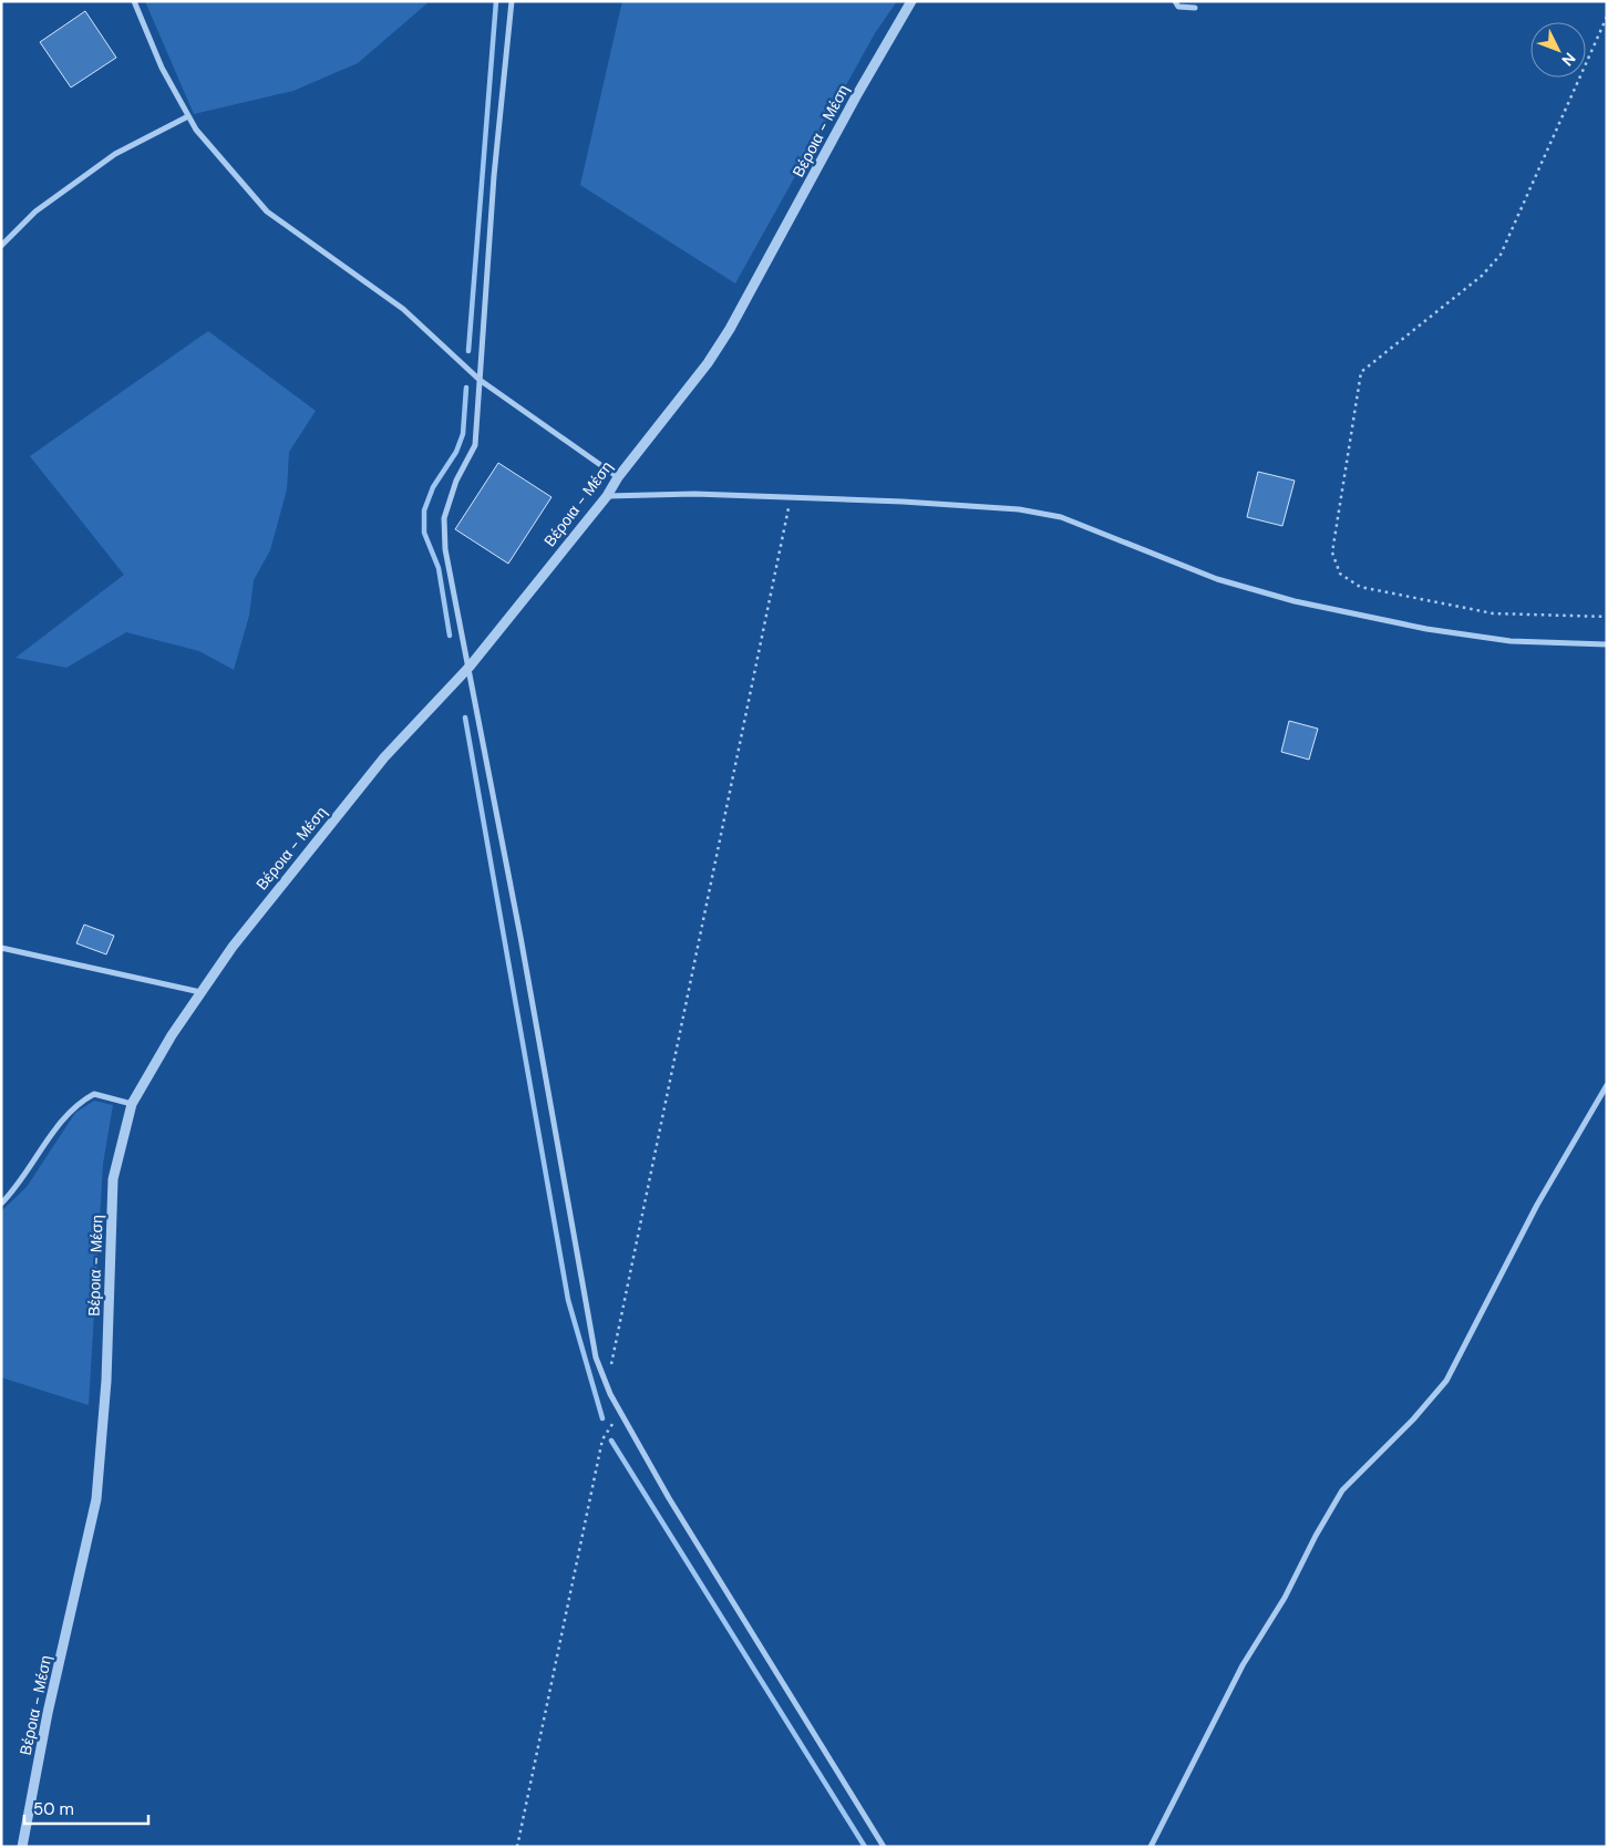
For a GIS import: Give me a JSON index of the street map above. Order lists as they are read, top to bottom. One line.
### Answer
{"streets":{"street":["Βέροια - Μέση"]},"scale_bar":"50 m","north":"bottom right"}
